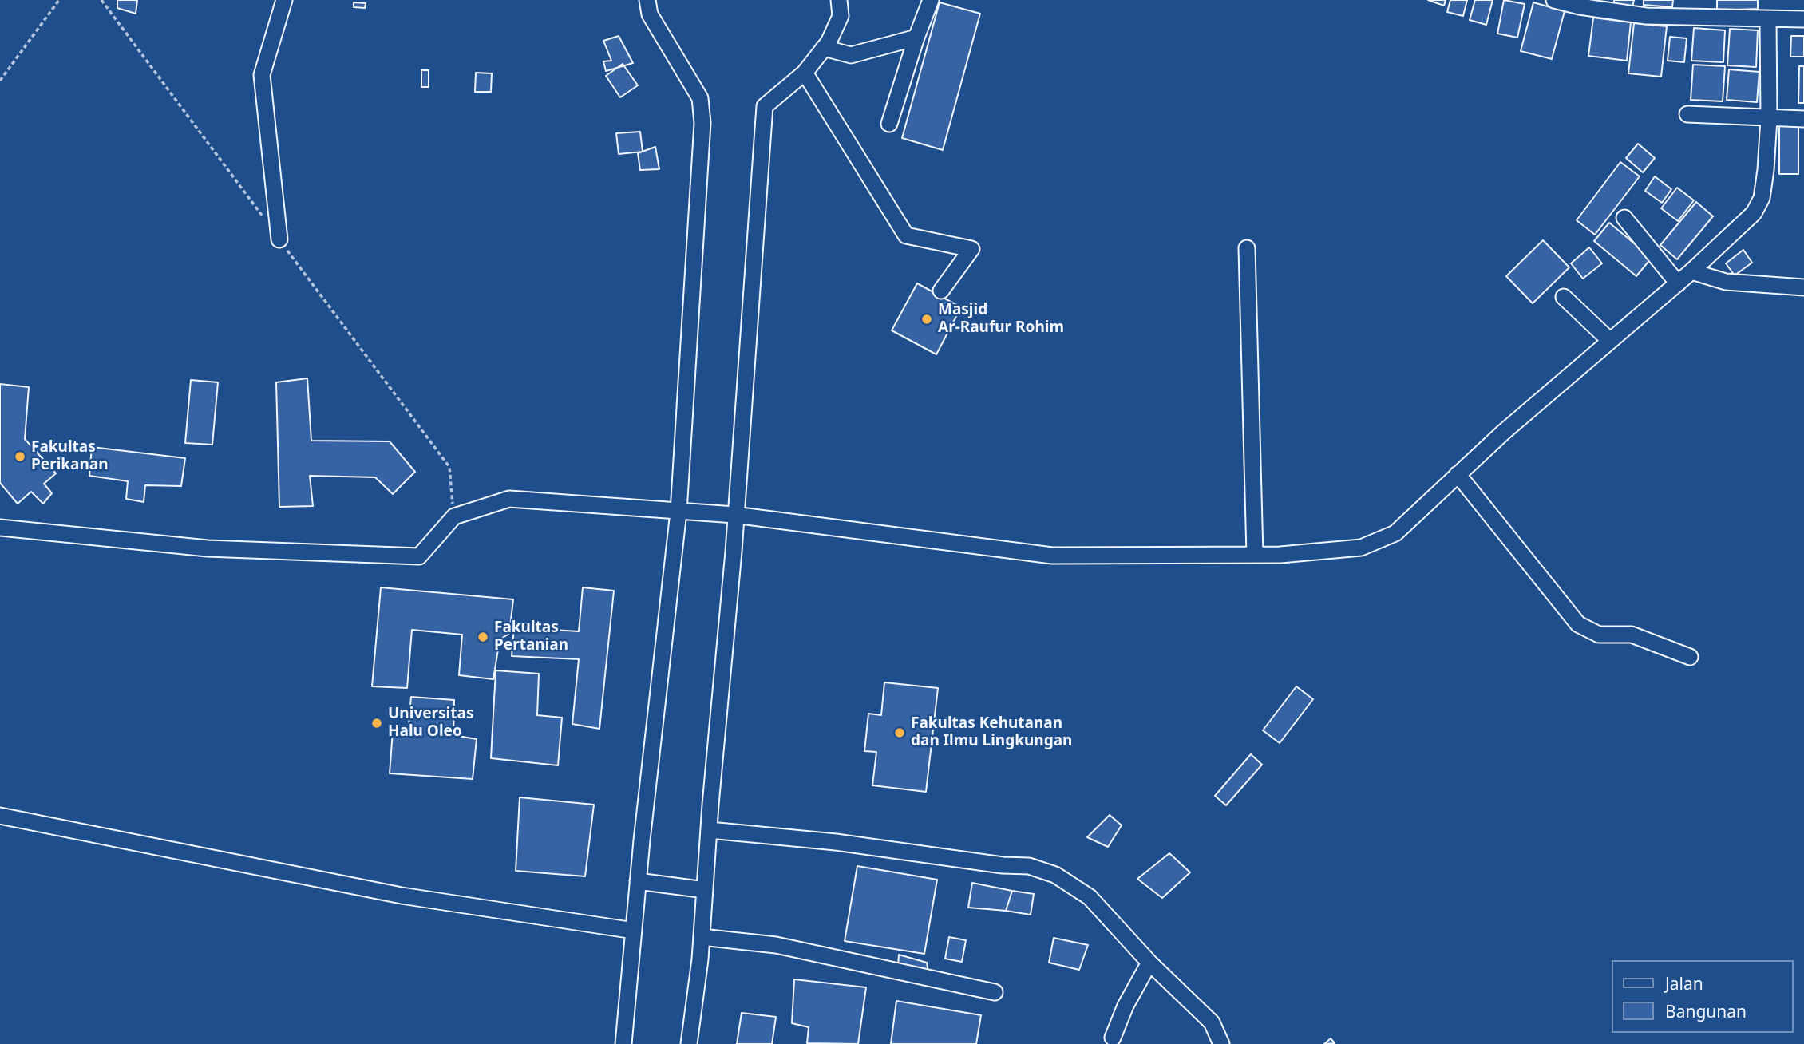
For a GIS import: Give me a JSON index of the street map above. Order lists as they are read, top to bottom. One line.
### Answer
{"places":["Masjid Ar-Raufur Rohim","Fakultas Perikanan","Fakultas Pertanian","Universitas Halu Oleo","Fakultas Kehutanan dan Ilmu Lingkungan"],"legend":["Jalan","Bangunan"]}
